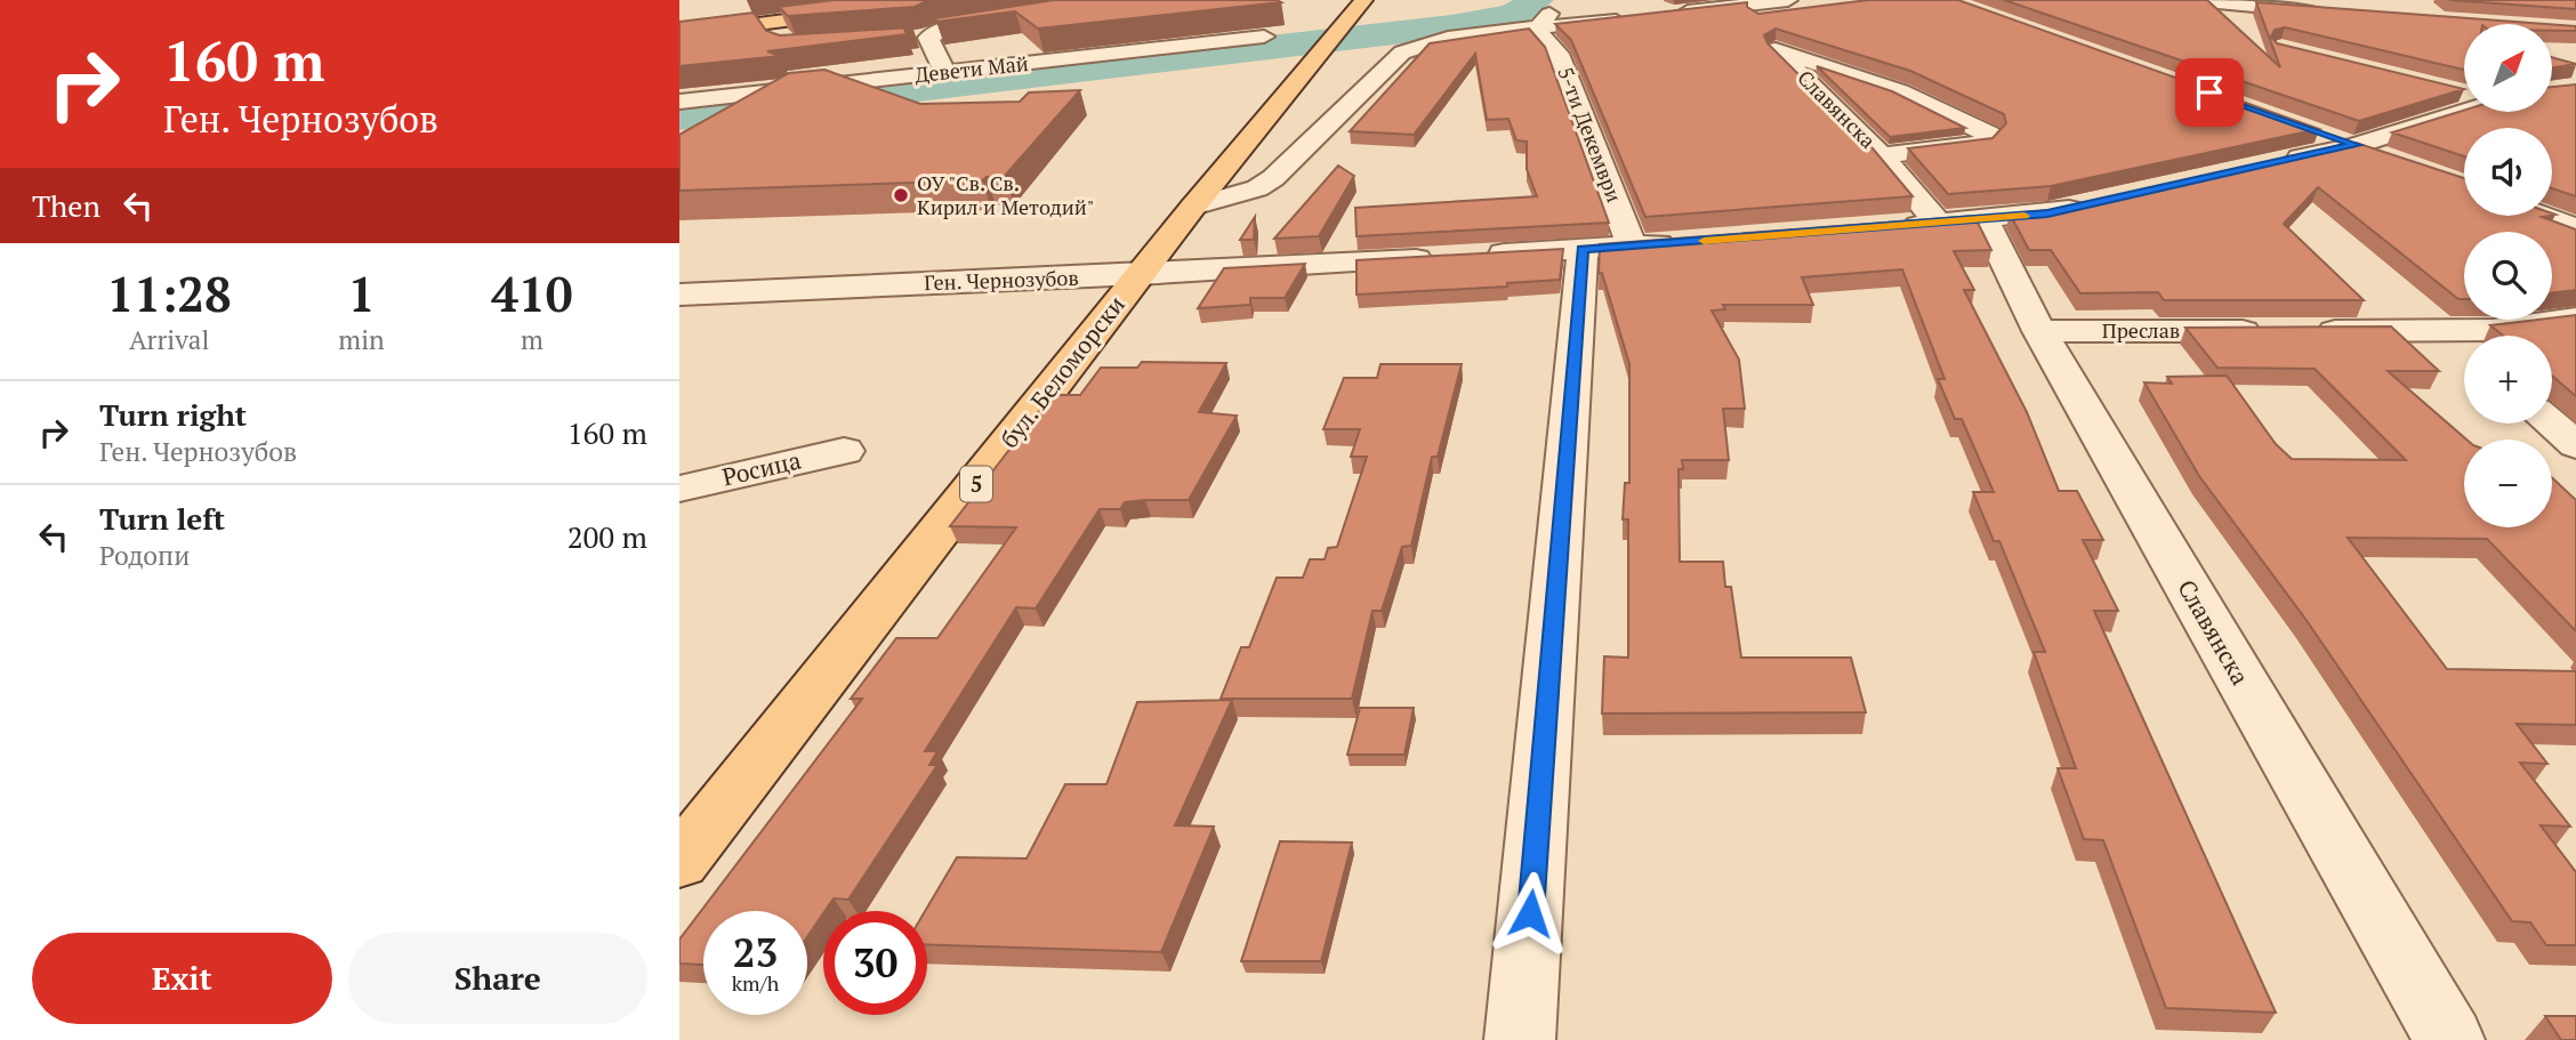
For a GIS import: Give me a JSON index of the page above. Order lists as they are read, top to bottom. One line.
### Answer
{"streets":{"main road":["бул. Беломорски","5"],"street":["Девети Май","Славянска","5-ти Декември","Ген. Чернозубов","Преслав","Росица"]},"crossings":[["Славянска","Преслав"],["Ген. Чернозубов","бул. Беломорски"]],"places":["ОУ \"Св. Св. Кирил и Методий\""],"north":"top right","page":{"turn":["160 m","Ген. Чернозубов"],"map_buttons":["+","−"],"then":"Then","eta":["11:28","Arrival","1","min","410","m"],"list":[{"name":"Turn right","note":"Ген. Чернозубов","value":"160 m"},{"name":"Turn left","note":"Родопи","value":"200 m"}],"speed":"23 km/h","limit":"30","buttons":["Exit","Share"]}}
